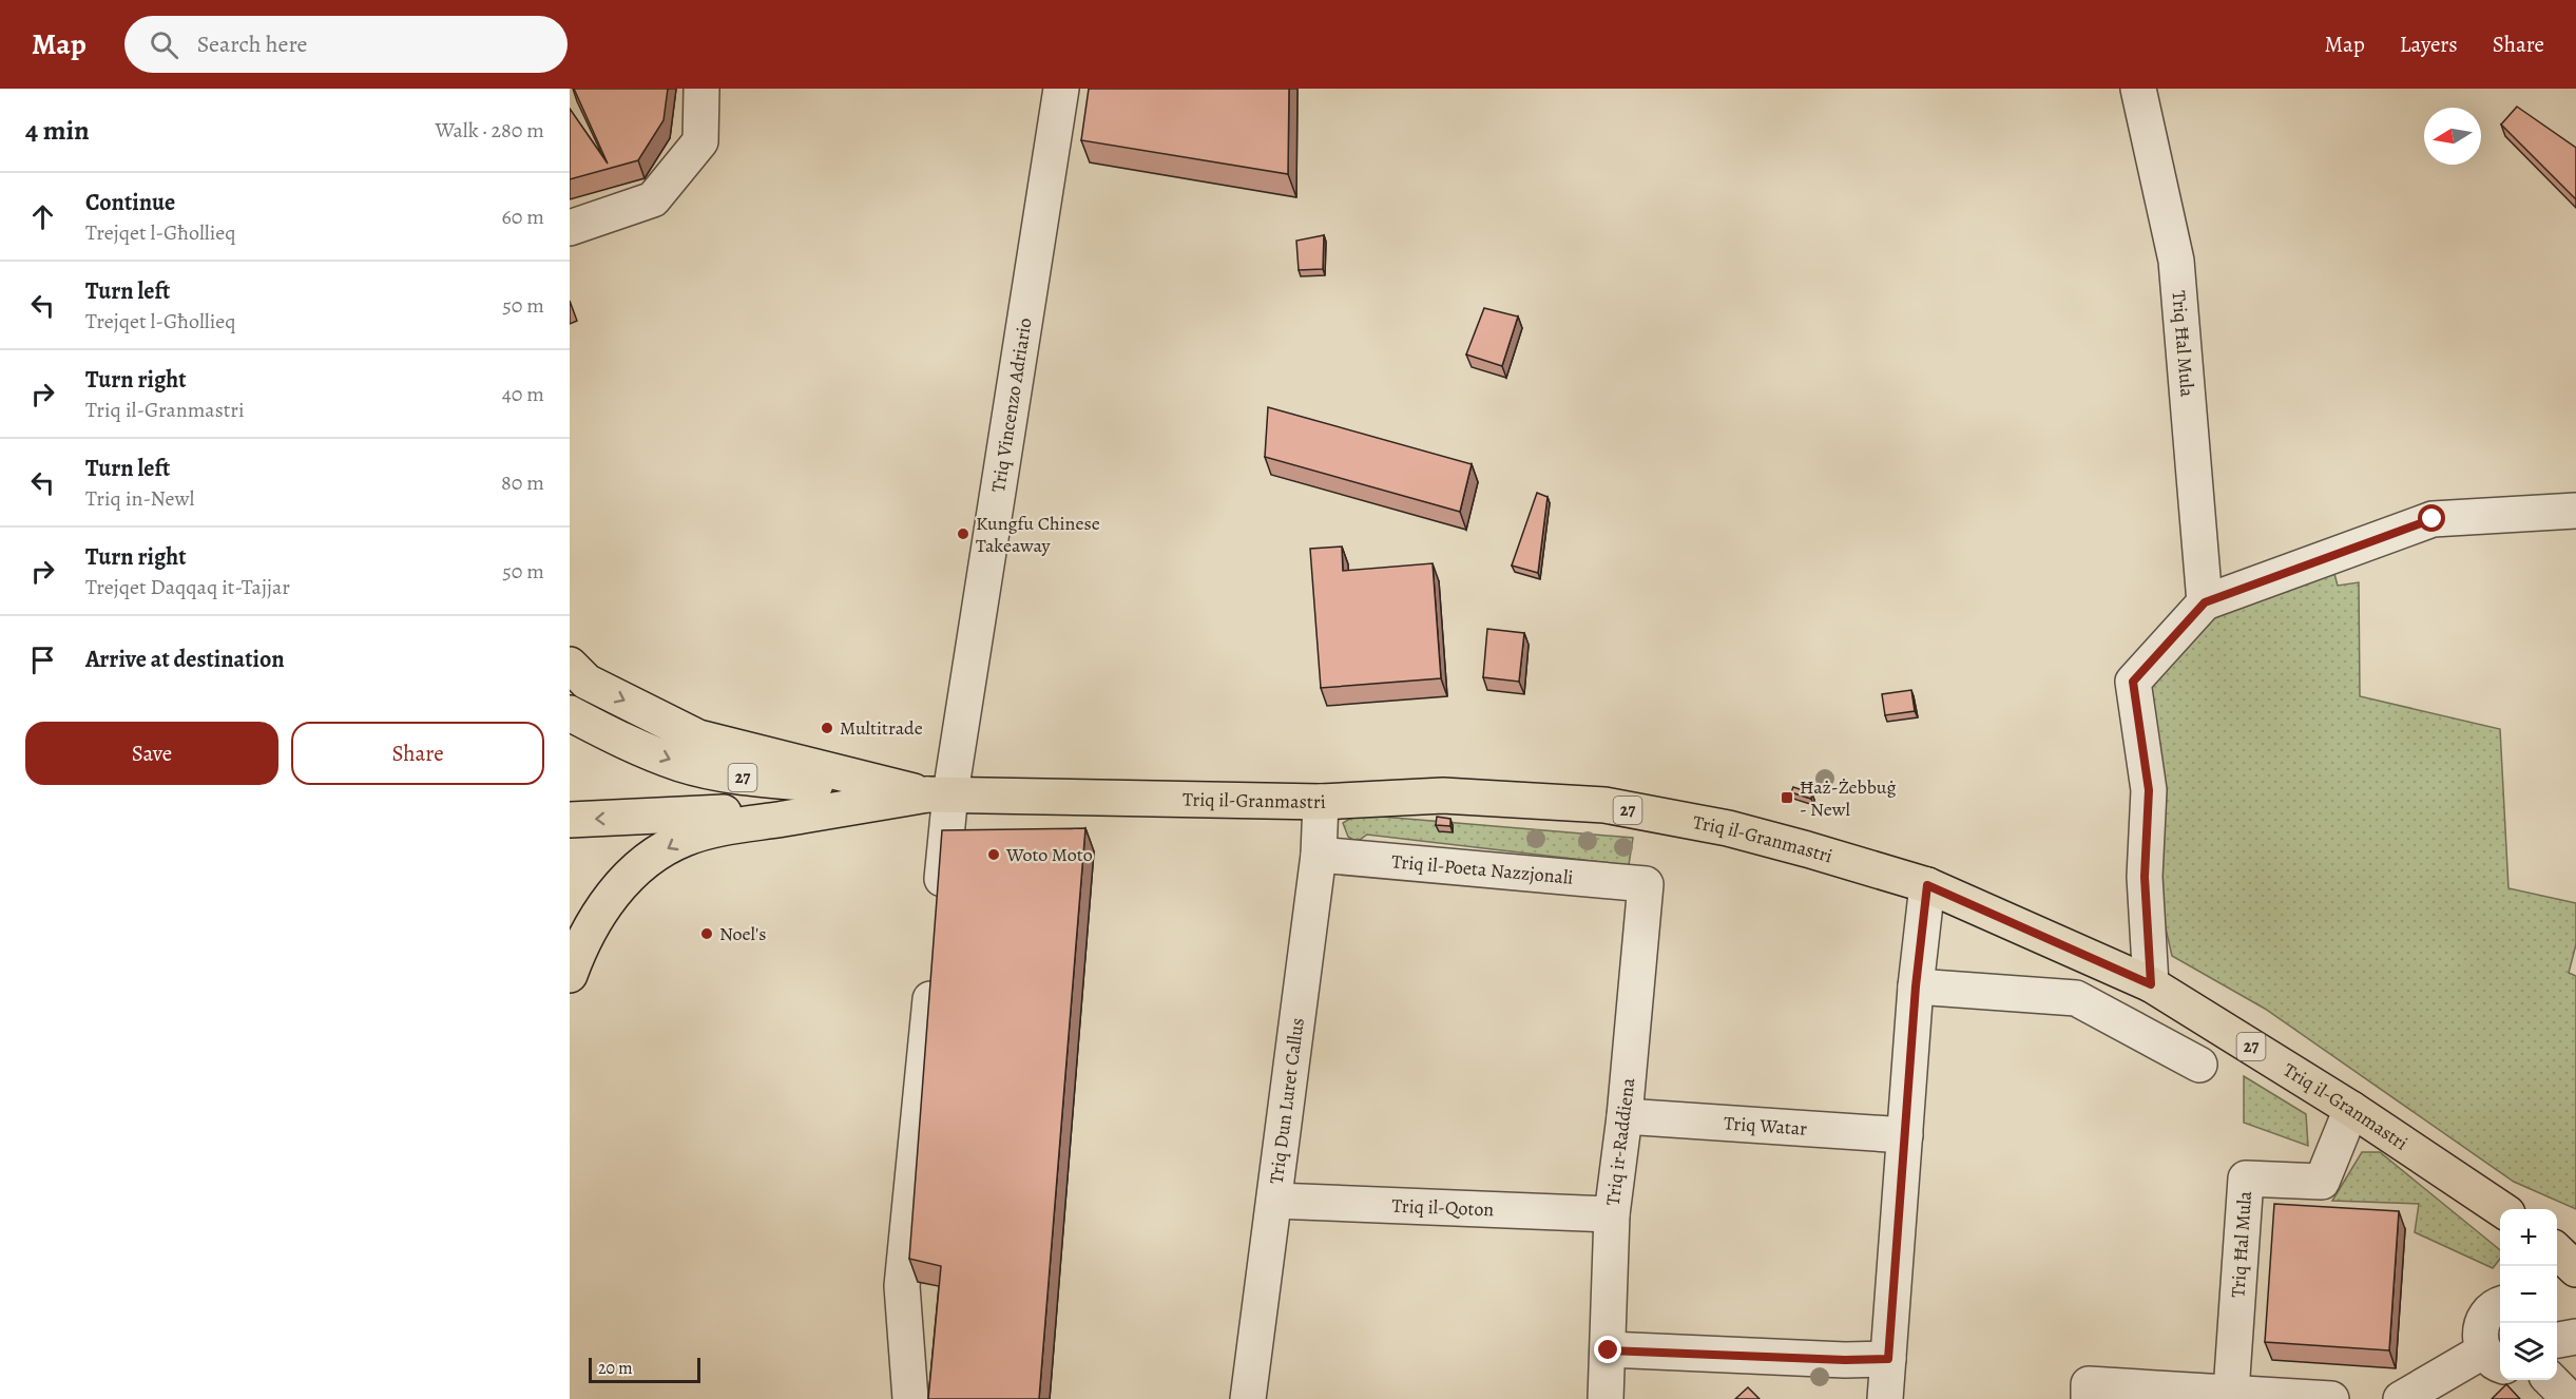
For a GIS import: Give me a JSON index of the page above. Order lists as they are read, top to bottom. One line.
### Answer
{"streets":{"main road":["27","Triq il-Granmastri"],"street":["Triq Ħal Mula","Triq Vincenzo Adriario","Triq il-Poeta Nazzjonali","Triq Dun Luret Callus","Triq Watar","Triq ir-Raddiena","Triq il-Qoton"]},"crossings":[["Triq Ħal Mula","Triq il-Granmastri"],["Triq Vincenzo Adriario","27"],["Triq Vincenzo Adriario","Triq il-Granmastri"],["27","Triq il-Granmastri"],["Triq il-Granmastri","Triq Dun Luret Callus"],["Triq il-Poeta Nazzjonali","Triq Dun Luret Callus"],["Triq il-Poeta Nazzjonali","Triq ir-Raddiena"],["Triq Dun Luret Callus","Triq il-Qoton"],["Triq Watar","Triq ir-Raddiena"],["Triq ir-Raddiena","Triq il-Qoton"]],"places":{"other":["Kungfu Chinese Takeaway","Multitrade","Woto Moto","Noel's"],"transit":["Ħaż-Żebbuġ - Newl"]},"scale_bar":"20 m","north":"left","page":{"header":"Map","search":"Search here","nav":["Map","Layers","Share"],"heading":["4 min","Walk · 280 m"],"list":[["Continue","Trejqet l-Għollieq","60 m"],["Turn left","Trejqet l-Għollieq","50 m"],["Turn right","Triq il-Granmastri","40 m"],["Turn left","Triq in-Newl","80 m"],["Turn right","Trejqet Daqqaq it-Tajjar","50 m"],"Arrive at destination"],"buttons":["Save","Share"],"map_buttons":["+","−"],"scale":"20 m"}}
